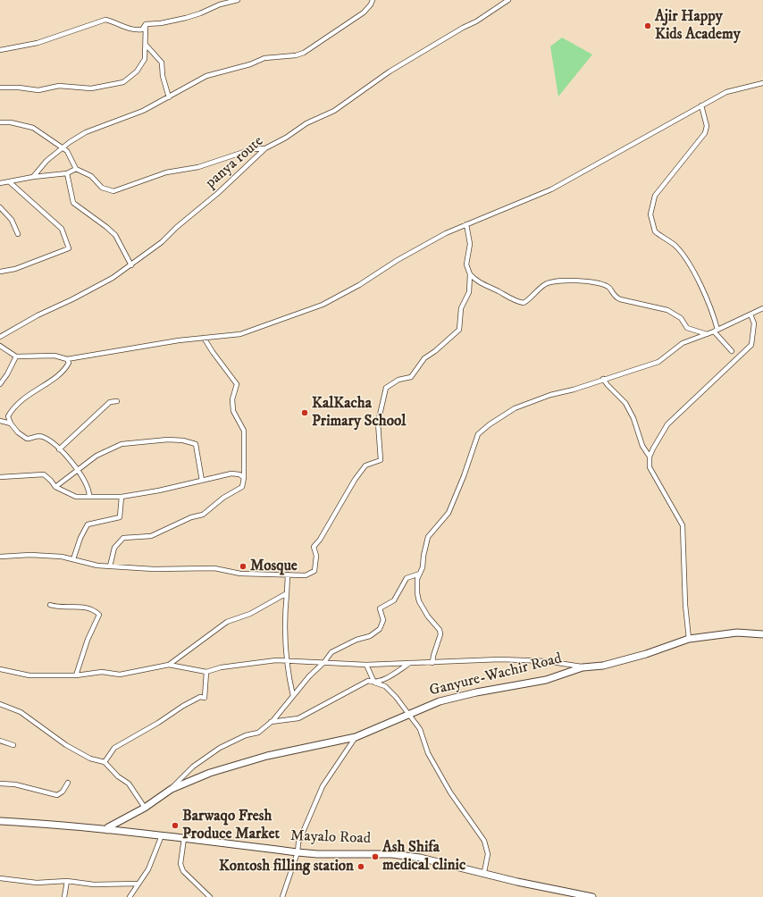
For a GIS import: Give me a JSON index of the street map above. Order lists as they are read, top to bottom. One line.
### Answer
{"streets":{"street":["panya route","Ganyure-Wachir Road","Mayalo Road"]},"crossings":[["Ganyure-Wachir Road","Mayalo Road"]],"places":["Ajir Happy Kids Academy","KalKacha Primary School","Mosque","Barwaqo Fresh Produce Market","Ash Shifa medical clinic","Kontosh filling station"]}
